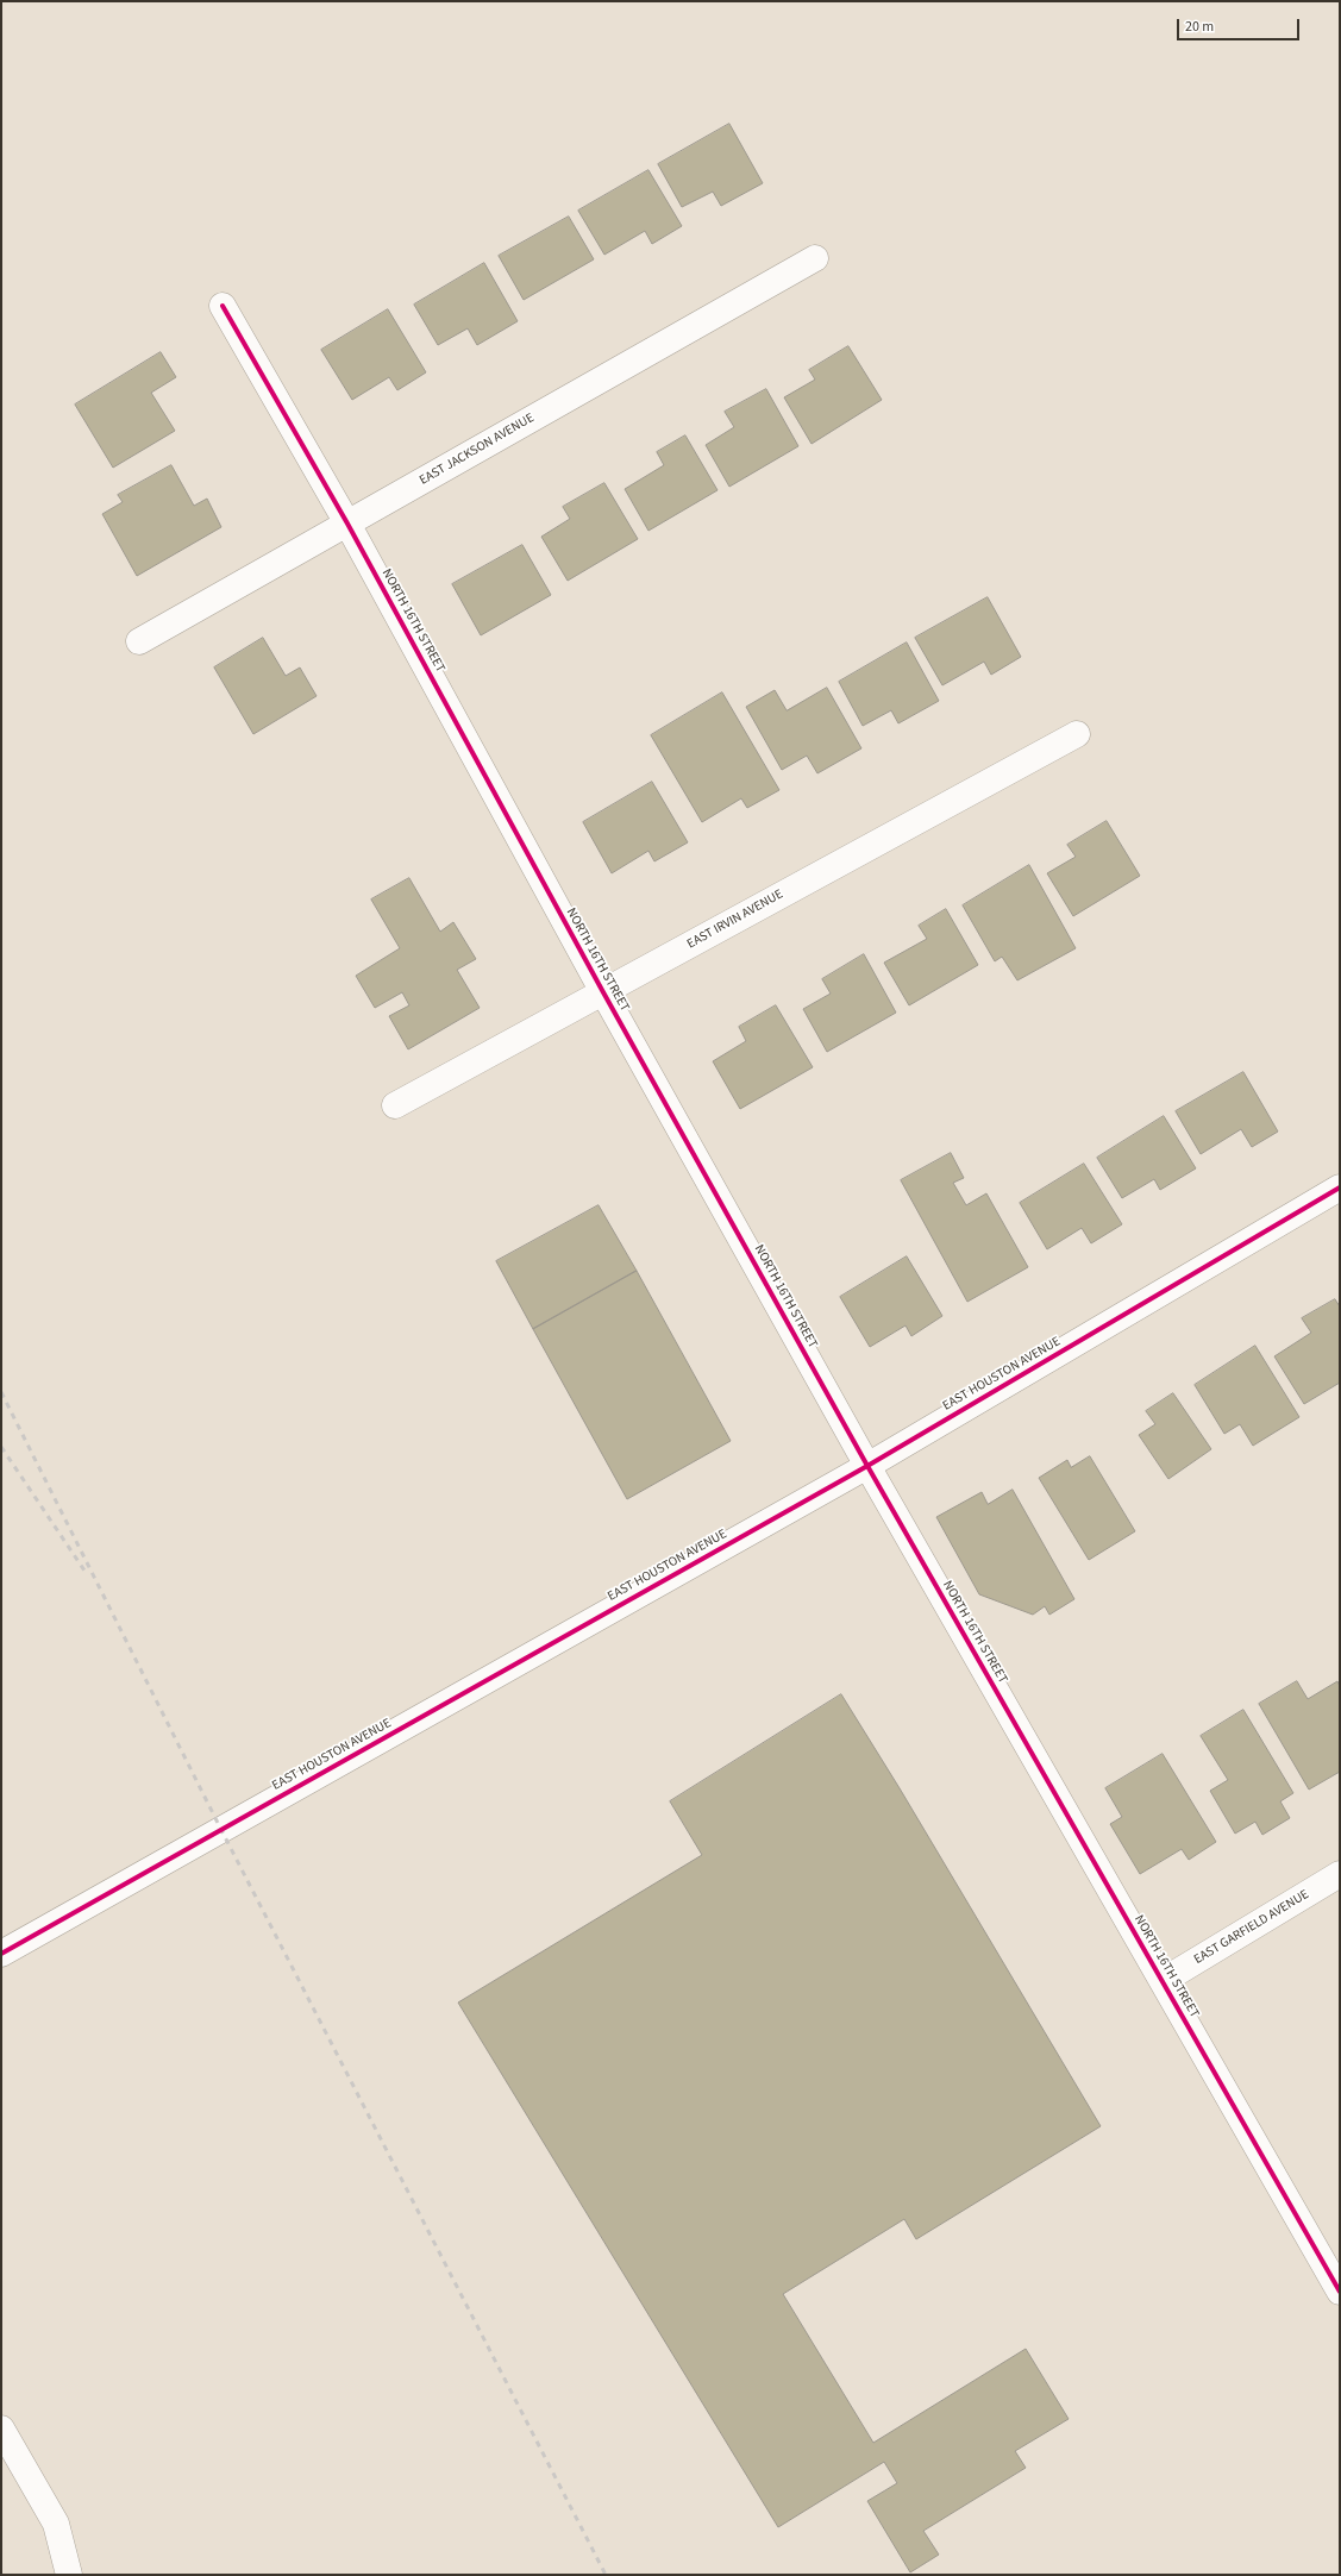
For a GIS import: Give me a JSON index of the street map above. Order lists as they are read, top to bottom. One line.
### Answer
{"streets":{"street":["EAST JACKSON AVENUE","NORTH 16TH STREET","EAST IRVIN AVENUE","EAST HOUSTON AVENUE","EAST GARFIELD AVENUE"]},"crossings":[["EAST JACKSON AVENUE","NORTH 16TH STREET"],["NORTH 16TH STREET","EAST IRVIN AVENUE"],["NORTH 16TH STREET","EAST HOUSTON AVENUE"],["NORTH 16TH STREET","EAST GARFIELD AVENUE"]],"scale_bar":"20 m"}
